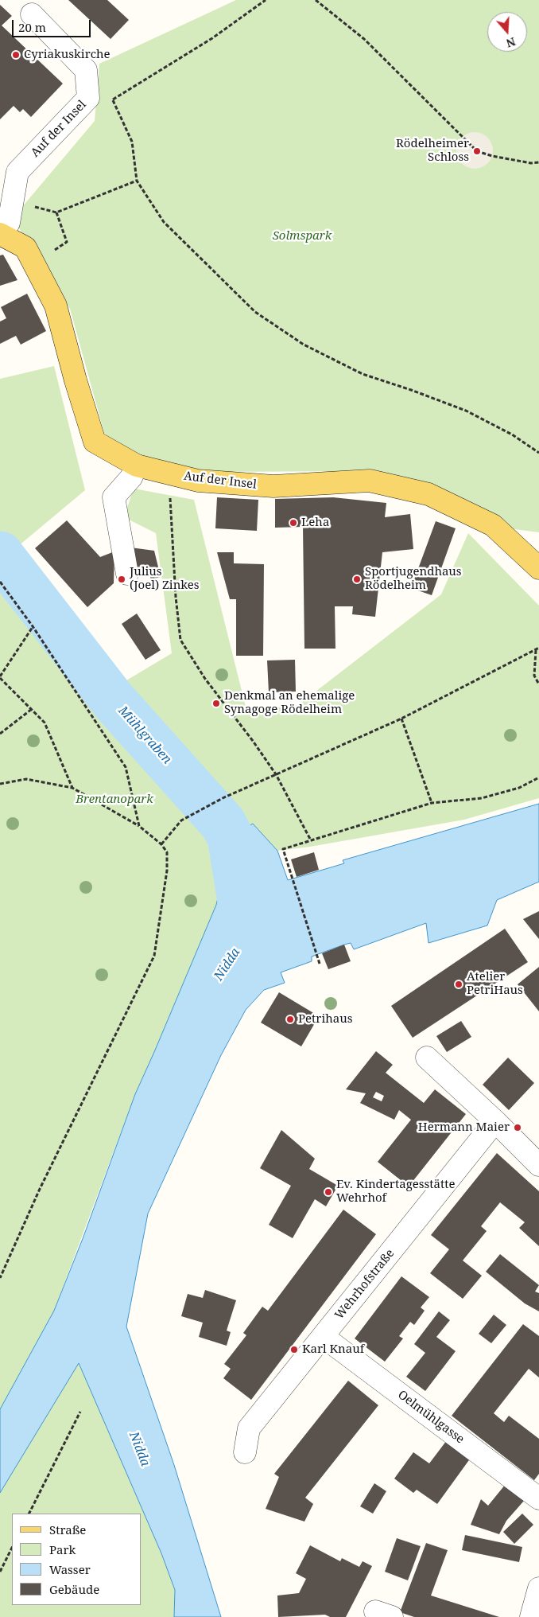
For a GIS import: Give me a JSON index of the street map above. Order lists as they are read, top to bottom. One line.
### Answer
{"streets":{"main road":["Auf der Insel"],"street":["Wehrhofstraße","Oelmühlgasse"]},"crossings":[["Wehrhofstraße","Oelmühlgasse"]],"water":["Mühlgraben","Nidda"],"parks":["Solmspark","Brentanopark"],"places":["Cyriakuskirche","Rödelheimer Schloss","Leha","Julius (Joel) Zinkes","Sportjugendhaus Rödelheim","Denkmal an ehemalige Synagoge Rödelheim","Atelier PetriHaus","Petrihaus","Hermann Maier","Ev. Kindertagesstätte Wehrhof","Karl Knauf"],"legend":["Straße","Park","Wasser","Gebäude"],"scale_bar":"20 m","north":"bottom"}
